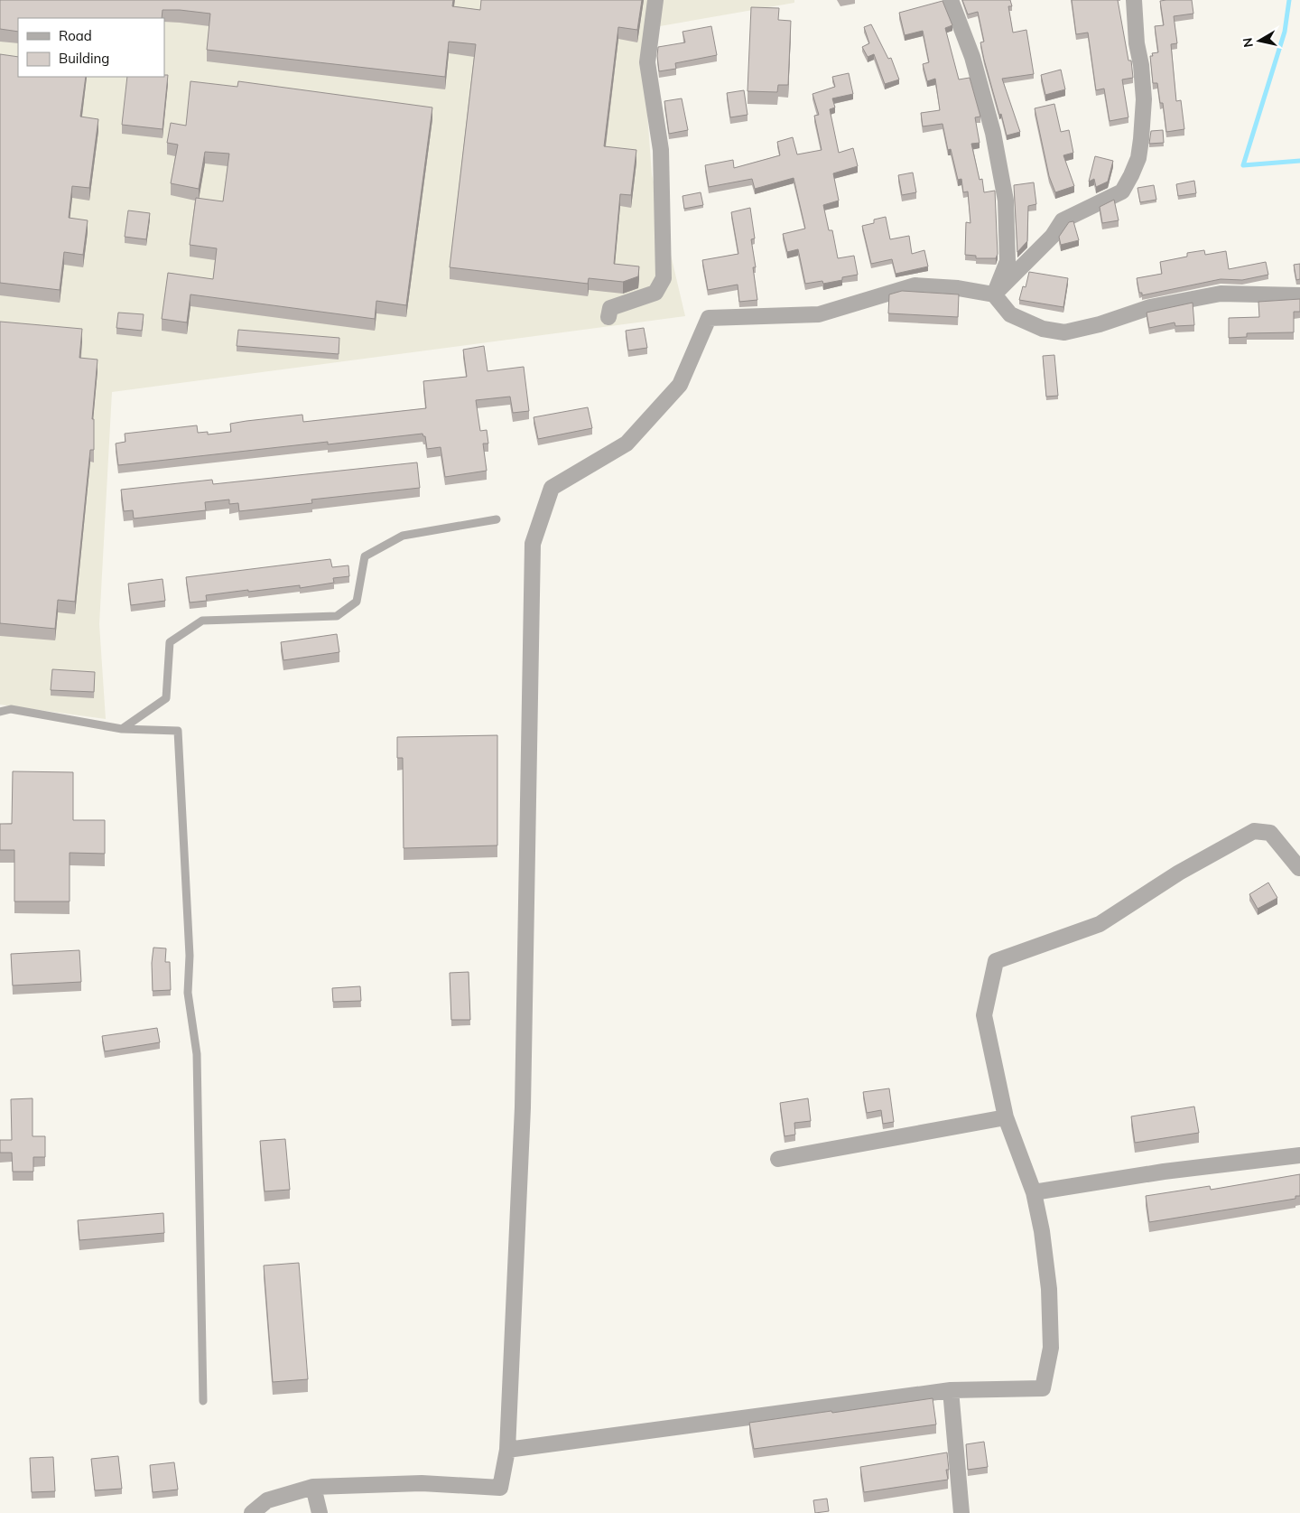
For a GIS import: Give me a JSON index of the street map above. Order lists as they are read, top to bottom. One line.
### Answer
{"legend":["Road","Building"],"north":"left"}
